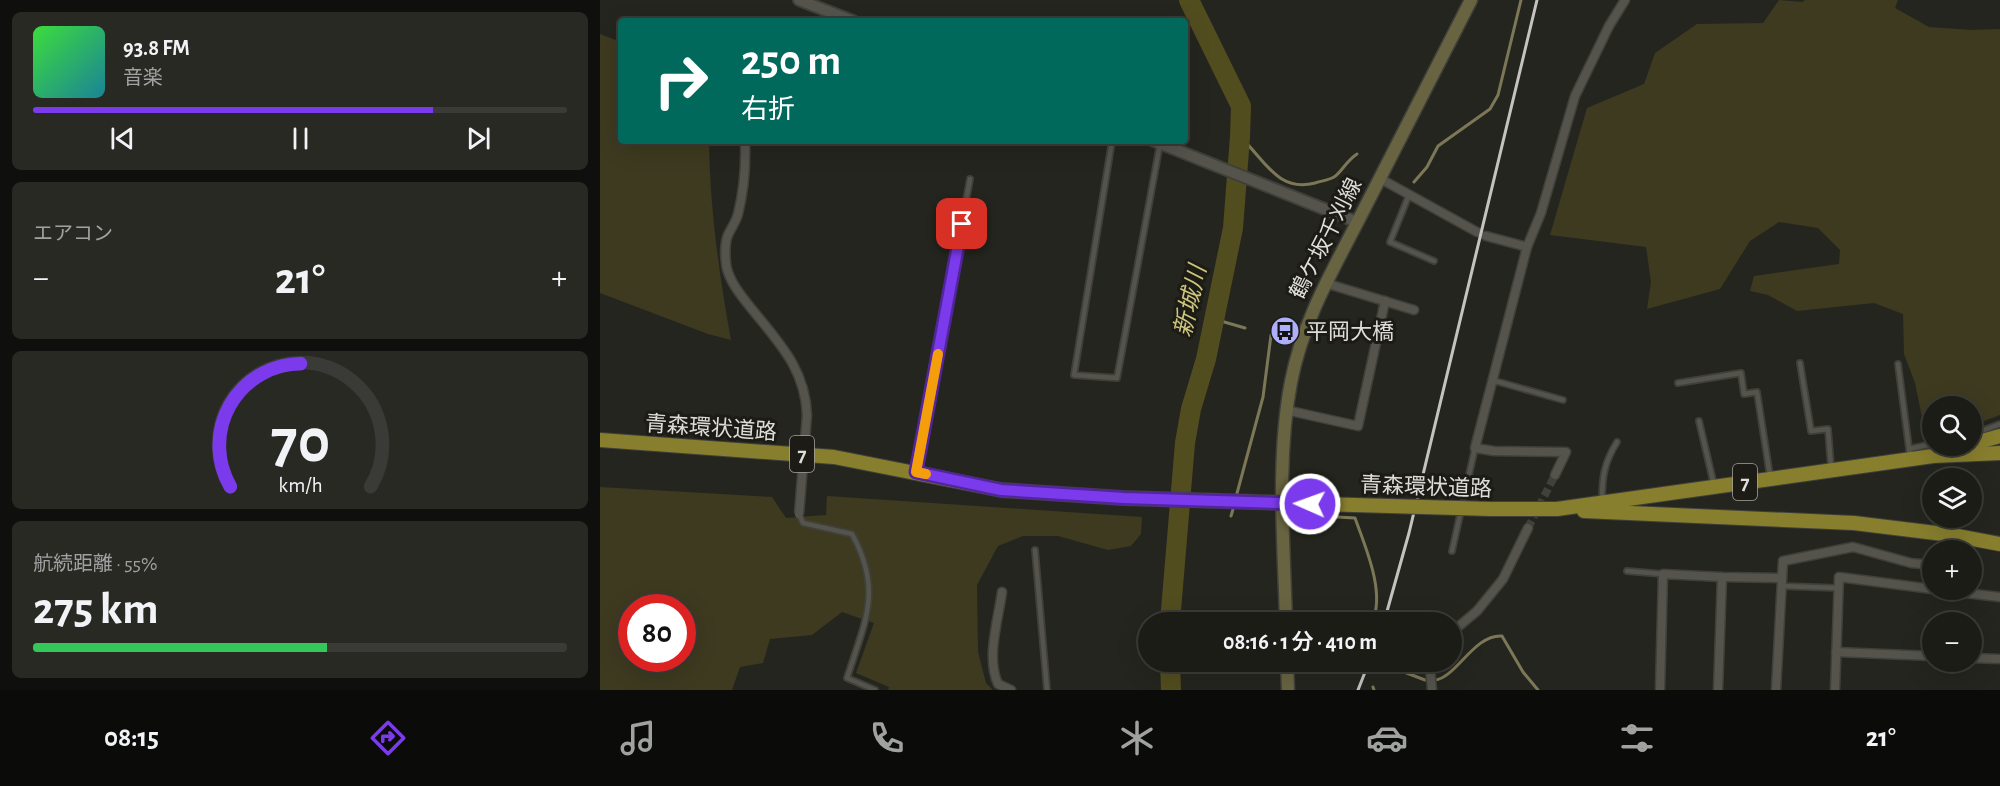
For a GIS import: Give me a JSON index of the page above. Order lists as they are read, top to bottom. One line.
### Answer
{"streets":{"highway":["青森環状道路","7"],"main road":["鶴ケ坂千刈線"]},"water":["新城川"],"places":{"bus stop":["平岡大橋"]},"page":{"turn":["250 m","右折"],"song":["93.8 FM","音楽"],"tile":["エアコン",["航続距離 · 55%","275 km"]],"heat":["−","21°","+"],"map_buttons":["+","−"],"limit":"80","trip":"08:16 · 1 分 · 410 m","tabs":["08:15","21°"],"gauge":["70","km/h"]}}
